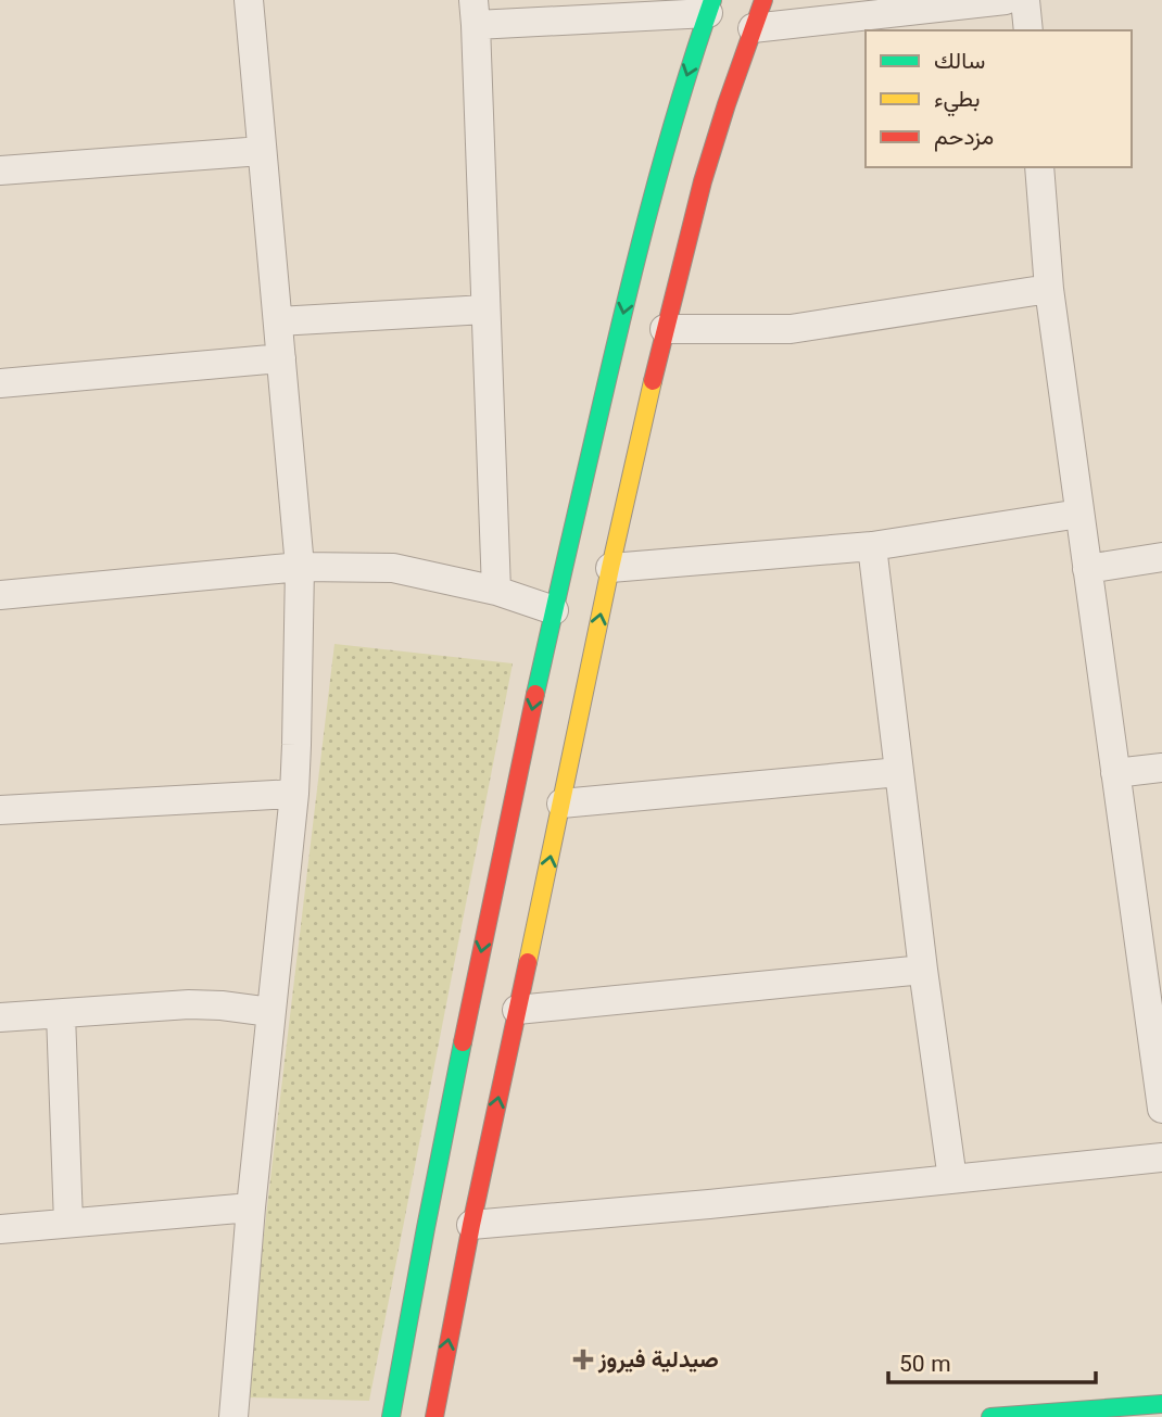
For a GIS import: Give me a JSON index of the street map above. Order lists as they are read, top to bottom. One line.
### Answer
{"places":{"health":["صيدلية فيروز"]},"legend":["سالك","بطيء","مزدحم"],"scale_bar":"50 m"}
